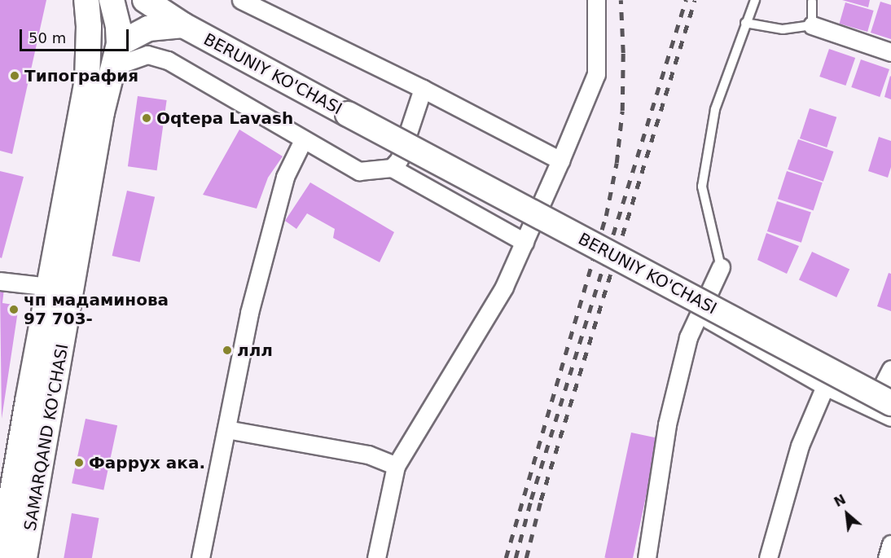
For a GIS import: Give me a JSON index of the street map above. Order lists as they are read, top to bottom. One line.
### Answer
{"streets":{"main road":["BERUNIY KO'CHASI","SAMARQAND KO'CHASI"]},"places":["Типография","Oqtepa Lavash","чп мадаминова 97 703-","ллл","Фаррух ака."],"scale_bar":"50 m","north":"top left"}
